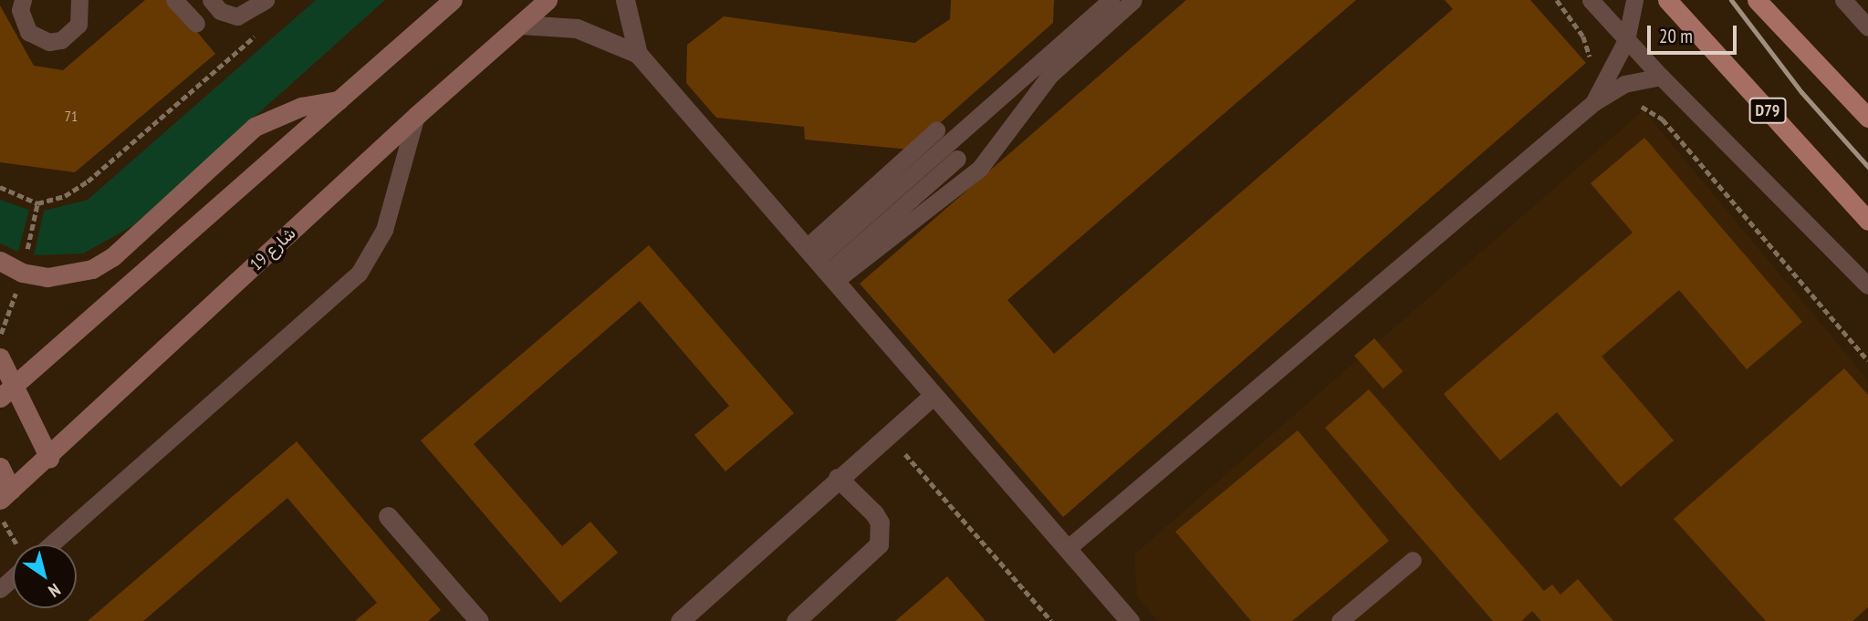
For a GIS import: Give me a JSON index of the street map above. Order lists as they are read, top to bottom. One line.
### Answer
{"streets":{"main road":["D79","شارع 19"]},"house_numbers":["71"],"scale_bar":"20 m","north":"bottom right"}
